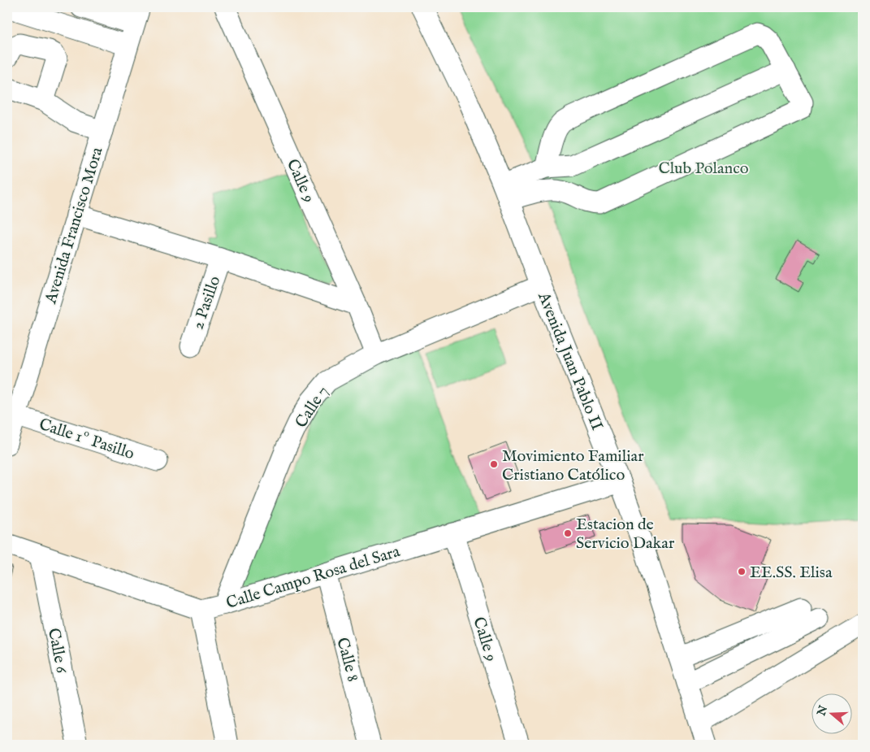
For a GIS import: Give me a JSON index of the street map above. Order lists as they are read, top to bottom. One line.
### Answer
{"streets":{"street":["Calle 9","Avenida Francisco Mora","2 Pasillo","Avenida Juan Pablo II","Calle 7","Calle 1º Pasillo","Calle Campo Rosa del Sara","Calle 6","Calle 8"]},"crossings":[["Calle 9","Calle 7"],["Calle 9","Calle Campo Rosa del Sara"],["Avenida Francisco Mora","Calle 1º Pasillo"],["Avenida Juan Pablo II","Calle 7"],["Avenida Juan Pablo II","Calle Campo Rosa del Sara"],["Calle 7","Calle Campo Rosa del Sara"],["Calle Campo Rosa del Sara","Calle 8"]],"parks":["Club Polanco"],"places":["Movimiento Familiar Cristiano Católico","Estacion de Servicio Dakar","EE.SS. Elisa"],"north":"left"}
